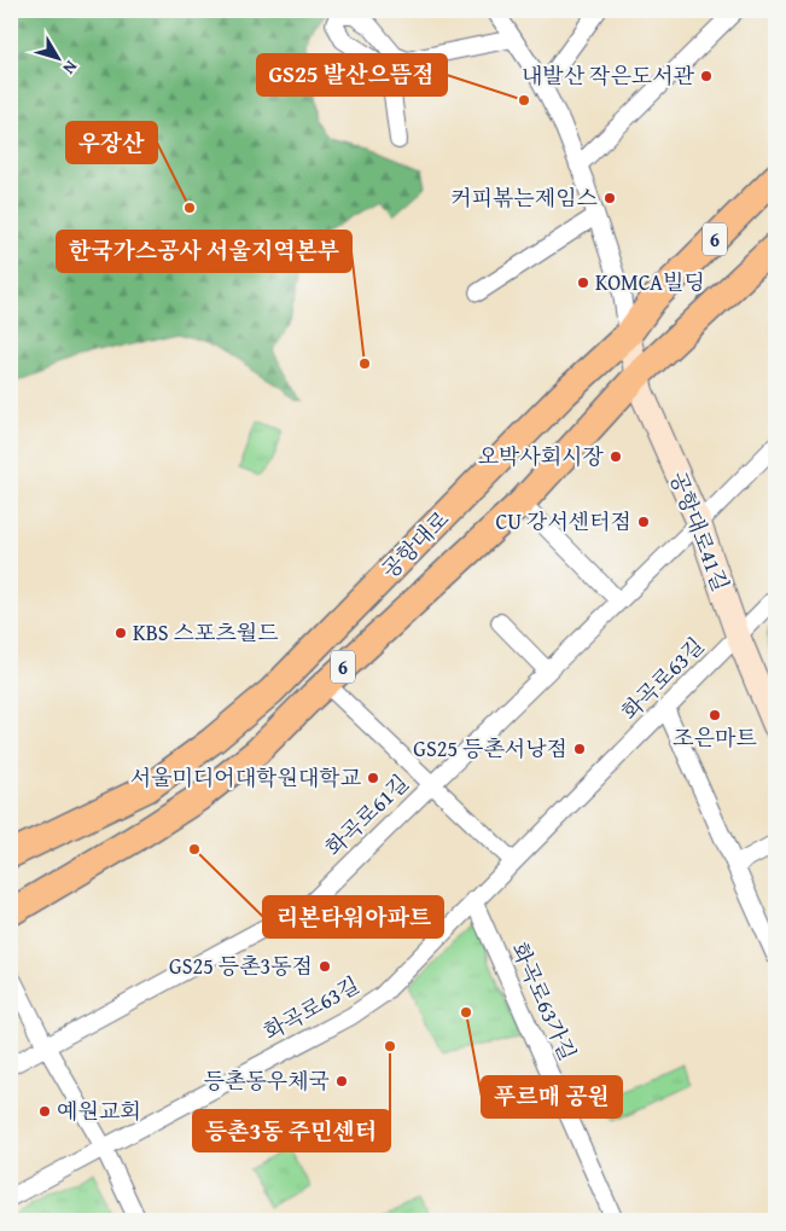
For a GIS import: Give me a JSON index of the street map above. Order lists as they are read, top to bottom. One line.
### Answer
{"streets":{"main road":["6","공항대로"],"street":["공항대로41길","화곡로63길","화곡로61길","화곡로63가길"]},"crossings":[["공항대로41길","공항대로"],["공항대로41길","화곡로63길"],["공항대로41길","화곡로61길"],["화곡로63길","화곡로63가길"]],"places":["내발산 작은도서관","GS25 발산으뜸점","커피볶는제임스","우장산","KOMCA빌딩","한국가스공사 서울지역본부","오박사회시장","CU 강서센터점","KBS 스포츠월드","조은마트","GS25 등촌서낭점","서울미디어대학원대학교","리본타워아파트","GS25 등촌3동점","푸르매 공원","등촌3동 주민센터","등촌동우체국","예원교회"],"north":"bottom right"}
